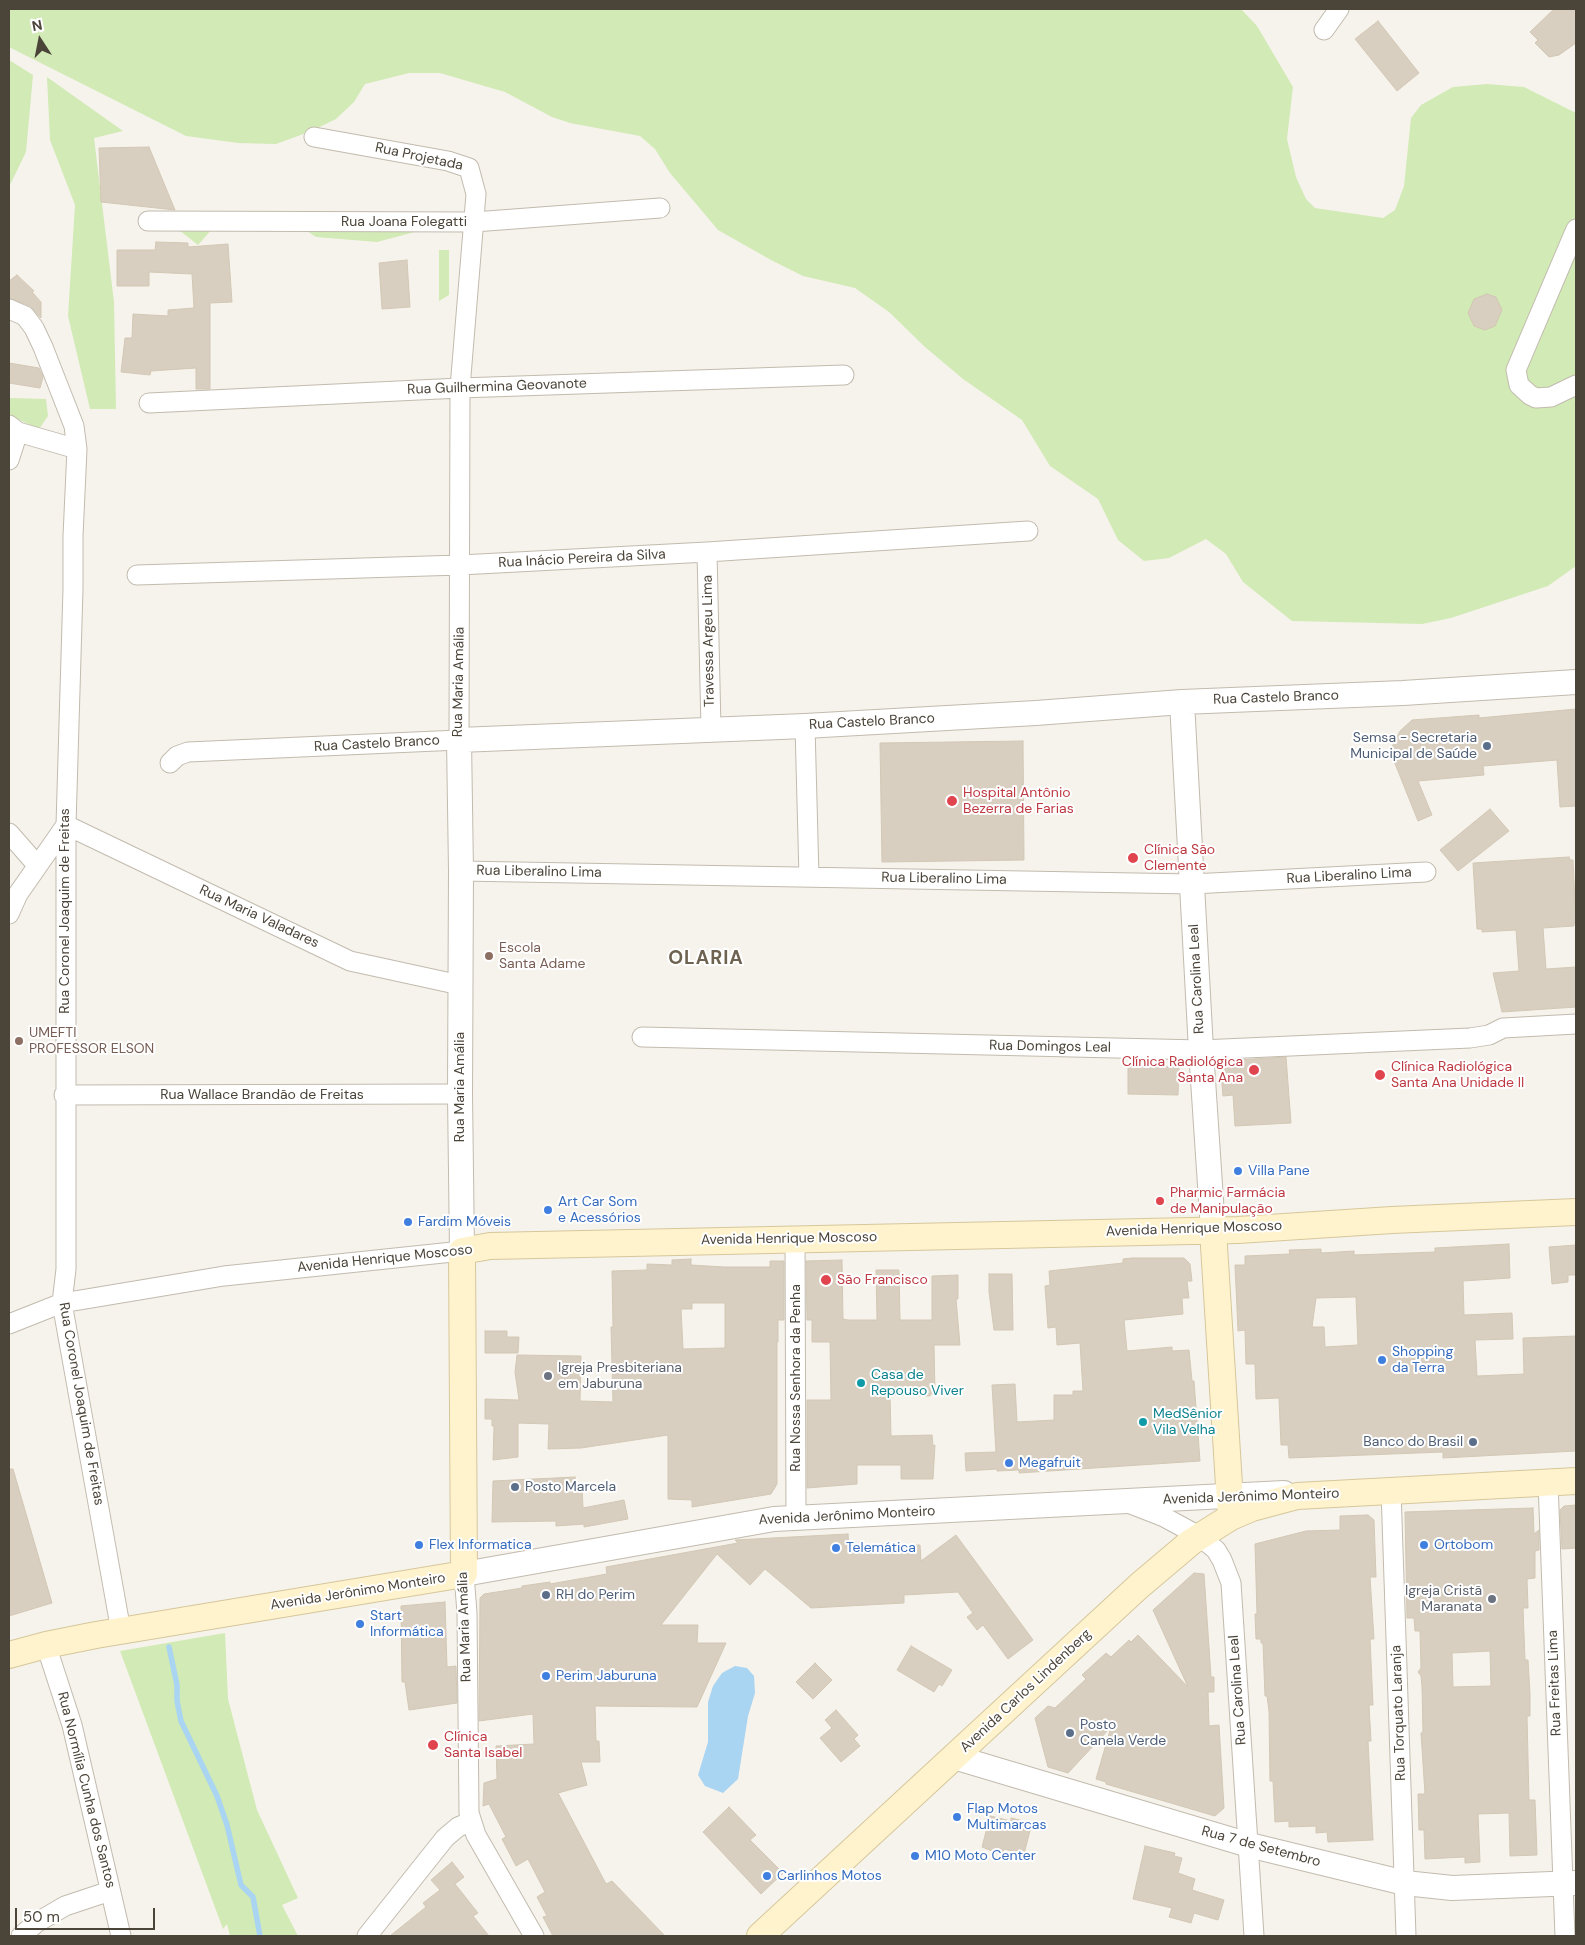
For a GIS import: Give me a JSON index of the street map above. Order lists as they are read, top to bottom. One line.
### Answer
{"streets":{"main road":["Rua Maria Amália","Rua Carolina Leal","Avenida Henrique Moscoso","Avenida Jerônimo Monteiro","Avenida Carlos Lindenberg"],"street":["Rua Projetada","Rua Joana Folegatti","Rua Guilhermina Geovanote","Rua Inácio Pereira da Silva","Travessa Argeu Lima","Rua Castelo Branco","Rua Liberalino Lima","Rua Coronel Joaquim de Freitas","Rua Maria Valadares","Rua Domingos Leal","Rua Wallace Brandão de Freitas","Rua Nossa Senhora da Penha","Rua Freitas Lima","Rua Torquato Laranja","Rua Normília Cunha dos Santos","Rua 7 de Setembro"]},"crossings":[["Rua Projetada","Rua Joana Folegatti"],["Rua Projetada","Rua Maria Amália"],["Rua Joana Folegatti","Rua Maria Amália"],["Rua Guilhermina Geovanote","Rua Maria Amália"],["Rua Inácio Pereira da Silva","Travessa Argeu Lima"],["Rua Inácio Pereira da Silva","Rua Maria Amália"],["Travessa Argeu Lima","Rua Castelo Branco"],["Rua Maria Amália","Rua Castelo Branco"],["Rua Maria Amália","Rua Liberalino Lima"],["Rua Maria Amália","Rua Maria Valadares"],["Rua Maria Amália","Rua Wallace Brandão de Freitas"],["Rua Maria Amália","Avenida Henrique Moscoso"],["Rua Maria Amália","Avenida Jerônimo Monteiro"],["Rua Castelo Branco","Rua Carolina Leal"],["Rua Liberalino Lima","Rua Carolina Leal"],["Rua Coronel Joaquim de Freitas","Rua Maria Valadares"],["Rua Coronel Joaquim de Freitas","Rua Wallace Brandão de Freitas"],["Rua Coronel Joaquim de Freitas","Avenida Henrique Moscoso"],["Rua Coronel Joaquim de Freitas","Avenida Jerônimo Monteiro"],["Rua Carolina Leal","Rua Domingos Leal"],["Rua Carolina Leal","Avenida Henrique Moscoso"],["Rua Carolina Leal","Avenida Jerônimo Monteiro"],["Rua Carolina Leal","Avenida Carlos Lindenberg"],["Rua Carolina Leal","Rua 7 de Setembro"],["Avenida Henrique Moscoso","Rua Nossa Senhora da Penha"],["Rua Nossa Senhora da Penha","Avenida Jerônimo Monteiro"],["Avenida Jerônimo Monteiro","Rua Freitas Lima"],["Avenida Jerônimo Monteiro","Avenida Carlos Lindenberg"],["Avenida Jerônimo Monteiro","Rua Torquato Laranja"],["Avenida Jerônimo Monteiro","Rua Normília Cunha dos Santos"],["Rua Freitas Lima","Rua 7 de Setembro"],["Avenida Carlos Lindenberg","Rua 7 de Setembro"],["Rua Torquato Laranja","Rua 7 de Setembro"]],"districts":["OLARIA"],"places":["Semsa - Secretaria Municipal de Saúde","Hospital Antônio Bezerra de Farias","Clínica São Clemente","Escola Santa Adame","UMEFTI PROFESSOR ELSON","Clínica Radiológica Santa Ana","Clínica Radiológica Santa Ana Unidade II","Villa Pane","Pharmic Farmácia de Manipulação","Art Car Som e Acessórios","Fardim Móveis","São Francisco","Shopping da Terra","Igreja Presbiteriana em Jaburuna","Casa de Repouso Viver","MedSênior Vila Velha","Banco do Brasil","Megafruit","Posto Marcela","Flex Informatica","Ortobom","Telemática","RH do Perim","Igreja Cristã Maranata","Start Informática","Perim Jaburuna","Posto Canela Verde","Clínica Santa Isabel","Flap Motos Multimarcas","M10 Moto Center","Carlinhos Motos"],"scale_bar":"50 m","north":"top"}
